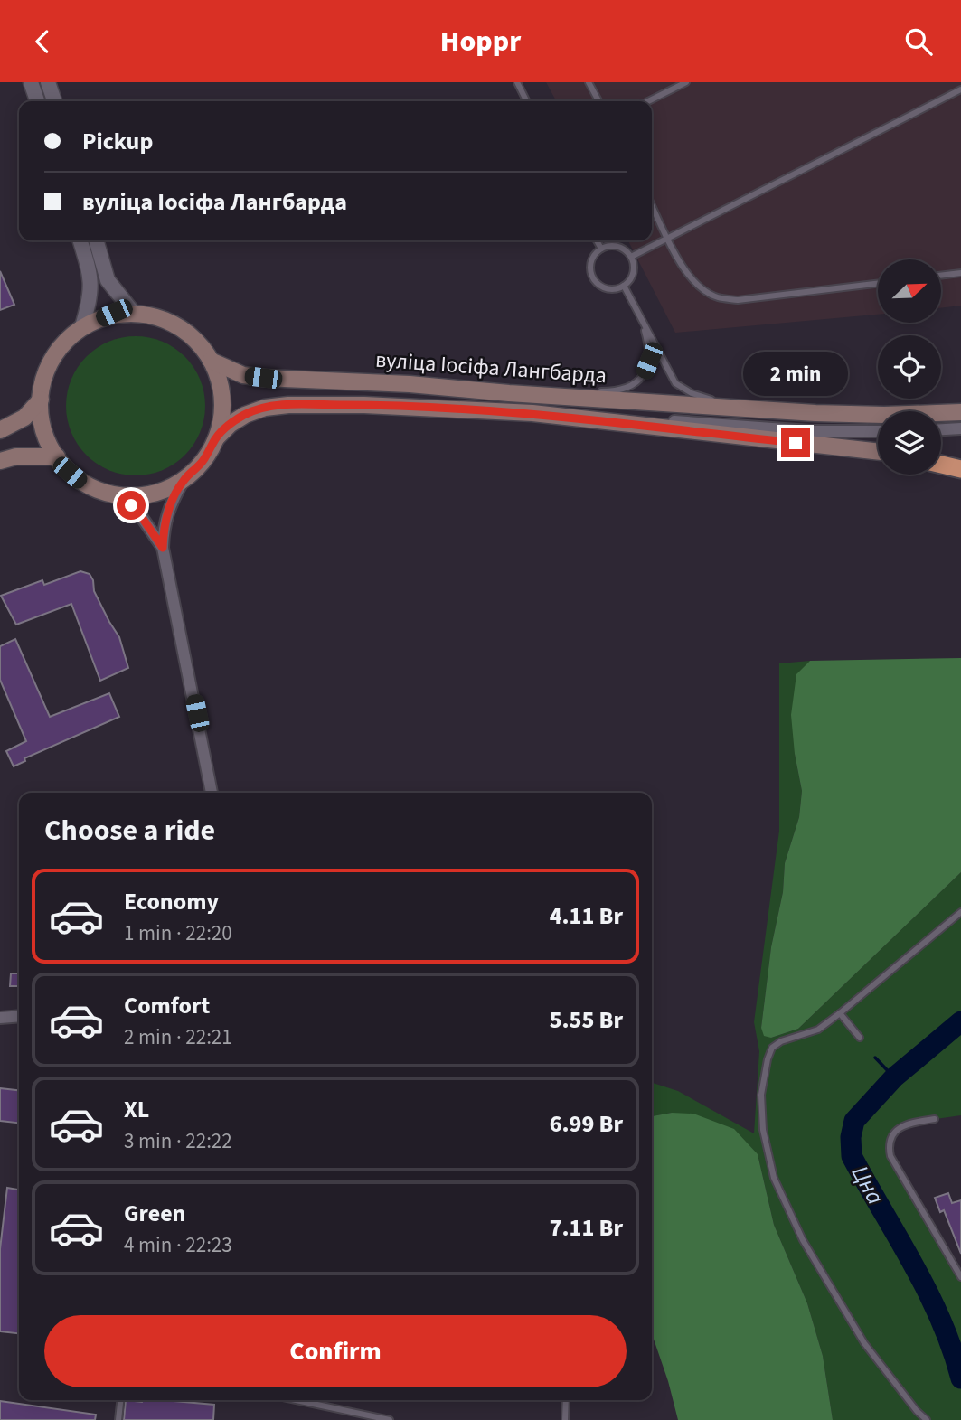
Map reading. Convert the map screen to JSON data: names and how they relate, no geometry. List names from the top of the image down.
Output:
{
  "streets": {
    "main road": ["вуліца Іосіфа Лангбарда"]
  },
  "water": ["Цна"],
  "north": "top right",
  "page": {
    "header": "Hoppr",
    "banner": ["Pickup", "вуліца Іосіфа Лангбарда"],
    "bubble": "2 min",
    "heading": "Choose a ride",
    "list": [
      {
        "name": "Economy",
        "note": "1 min · 22:20",
        "value": "4.11 Br"
      },
      {
        "name": "Comfort",
        "note": "2 min · 22:21",
        "value": "5.55 Br"
      },
      {
        "name": "XL",
        "note": "3 min · 22:22",
        "value": "6.99 Br"
      },
      {
        "name": "Green",
        "note": "4 min · 22:23",
        "value": "7.11 Br"
      }
    ],
    "buttons": "Confirm"
  }
}
